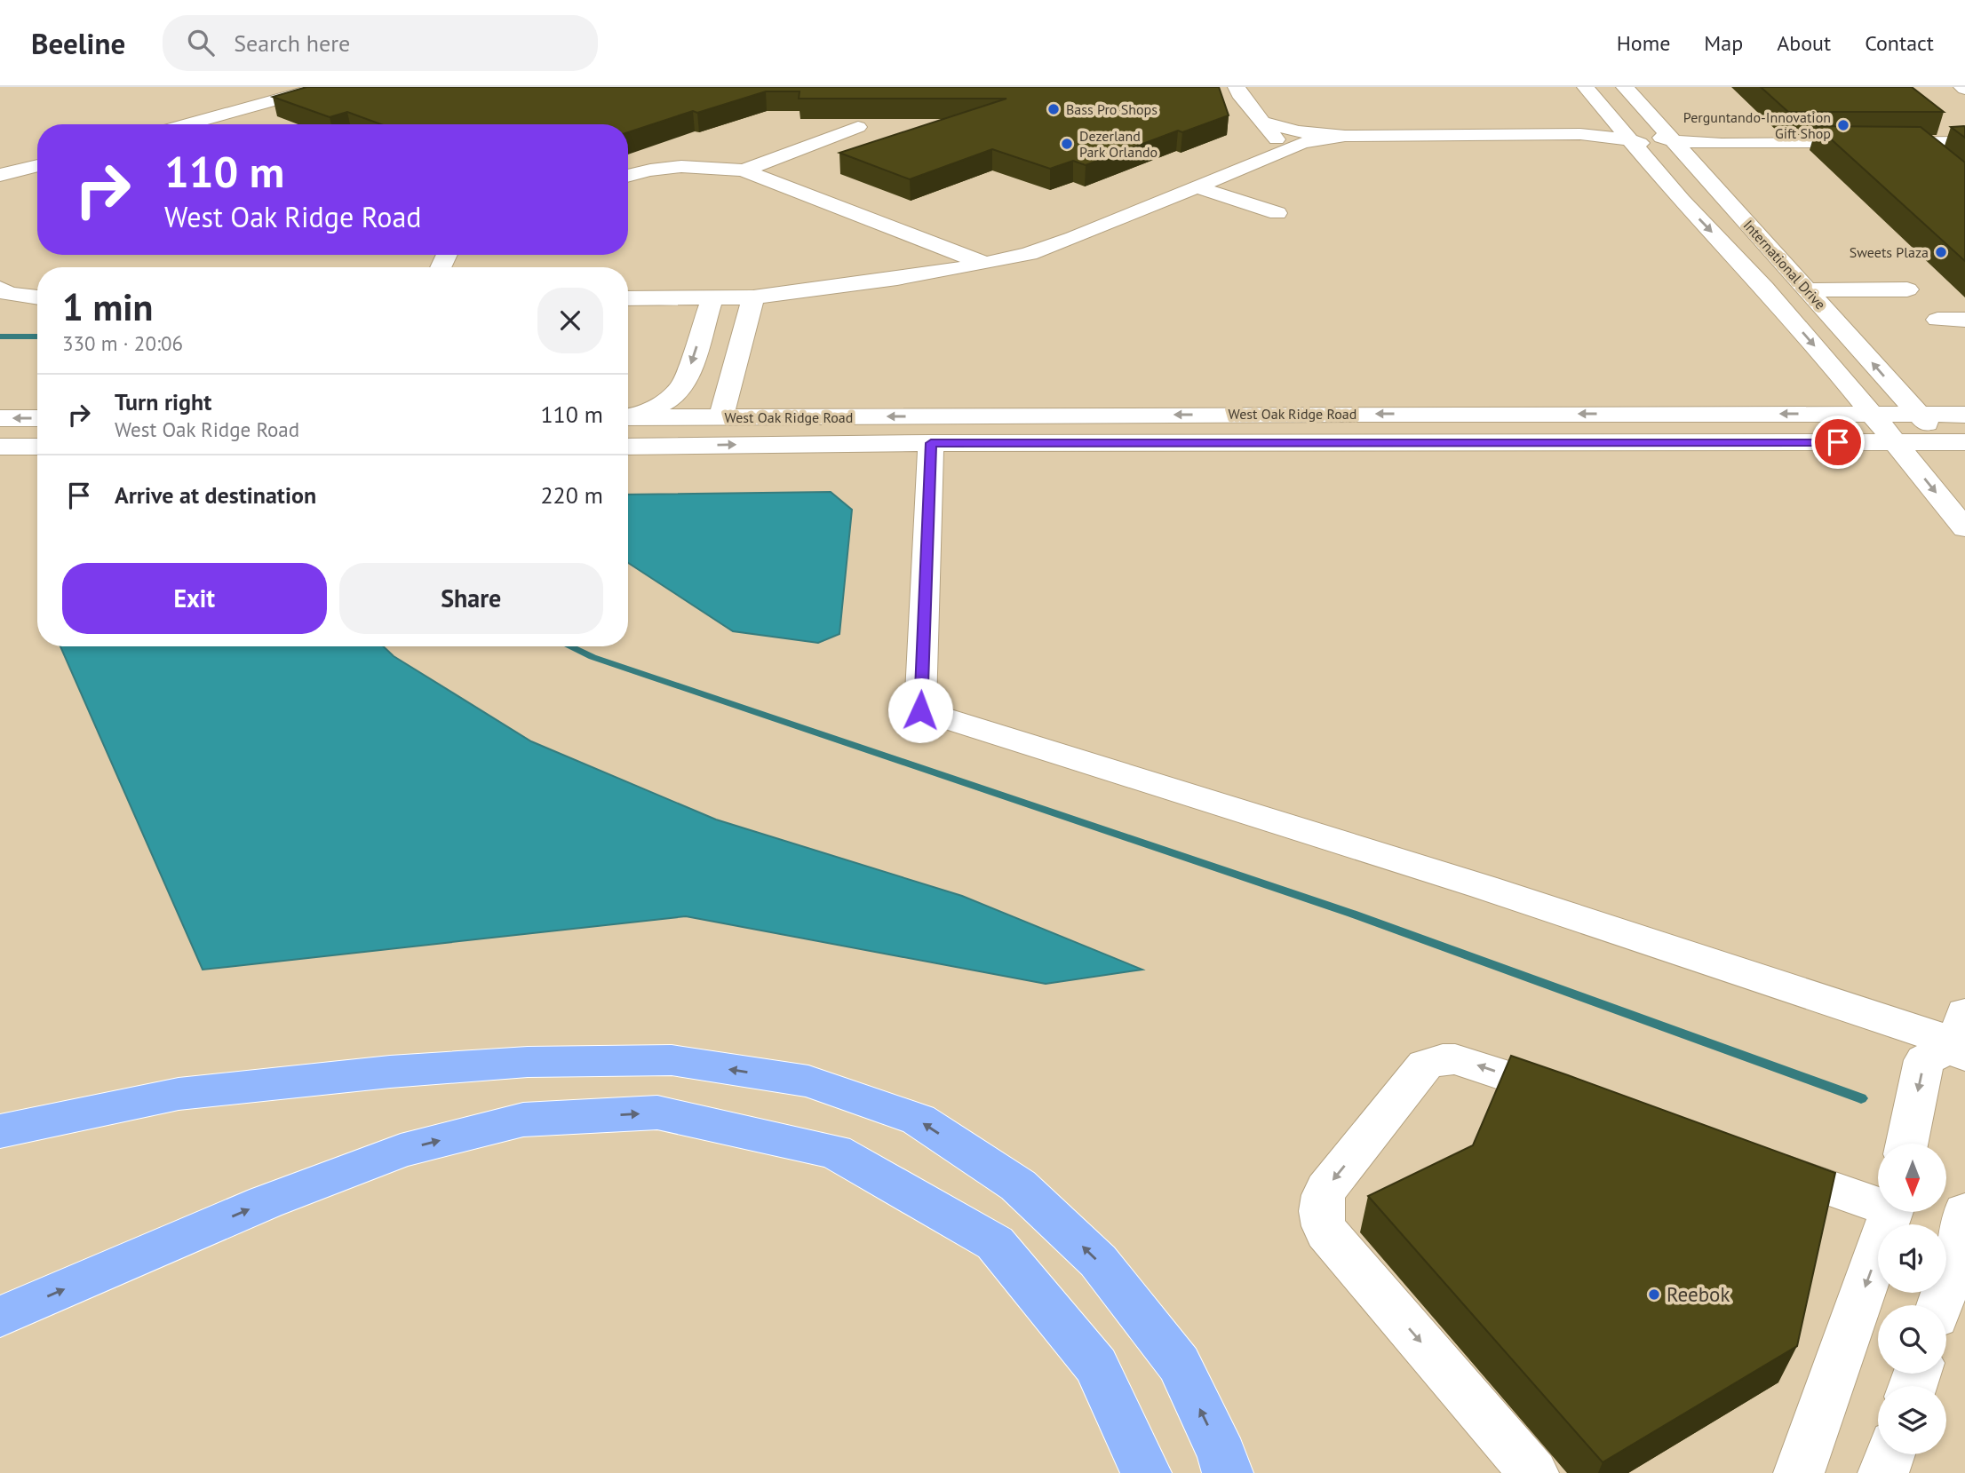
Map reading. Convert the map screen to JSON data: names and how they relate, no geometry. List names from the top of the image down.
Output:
{
  "streets": {
    "street": ["International Drive", "West Oak Ridge Road"]
  },
  "crossings": [
    ["International Drive", "West Oak Ridge Road"]
  ],
  "places": [
    "Bass Pro Shops",
    "Perguntando-Innovation Gift Shop",
    "Dezerland Park Orlando",
    "Sweets Plaza",
    "Reebok"
  ],
  "north": "bottom",
  "page": {
    "header": "Beeline",
    "search": "Search here",
    "nav": [
      "Home",
      "Map",
      "About",
      "Contact"
    ],
    "turn": ["110 m", "West Oak Ridge Road"],
    "heading": ["1 min", "330 m · 20:06"],
    "list": [
      {
        "name": "Turn right",
        "note": "West Oak Ridge Road",
        "value": "110 m"
      },
      {
        "name": "Arrive at destination",
        "value": "220 m"
      }
    ],
    "buttons": ["Exit", "Share"]
  }
}
